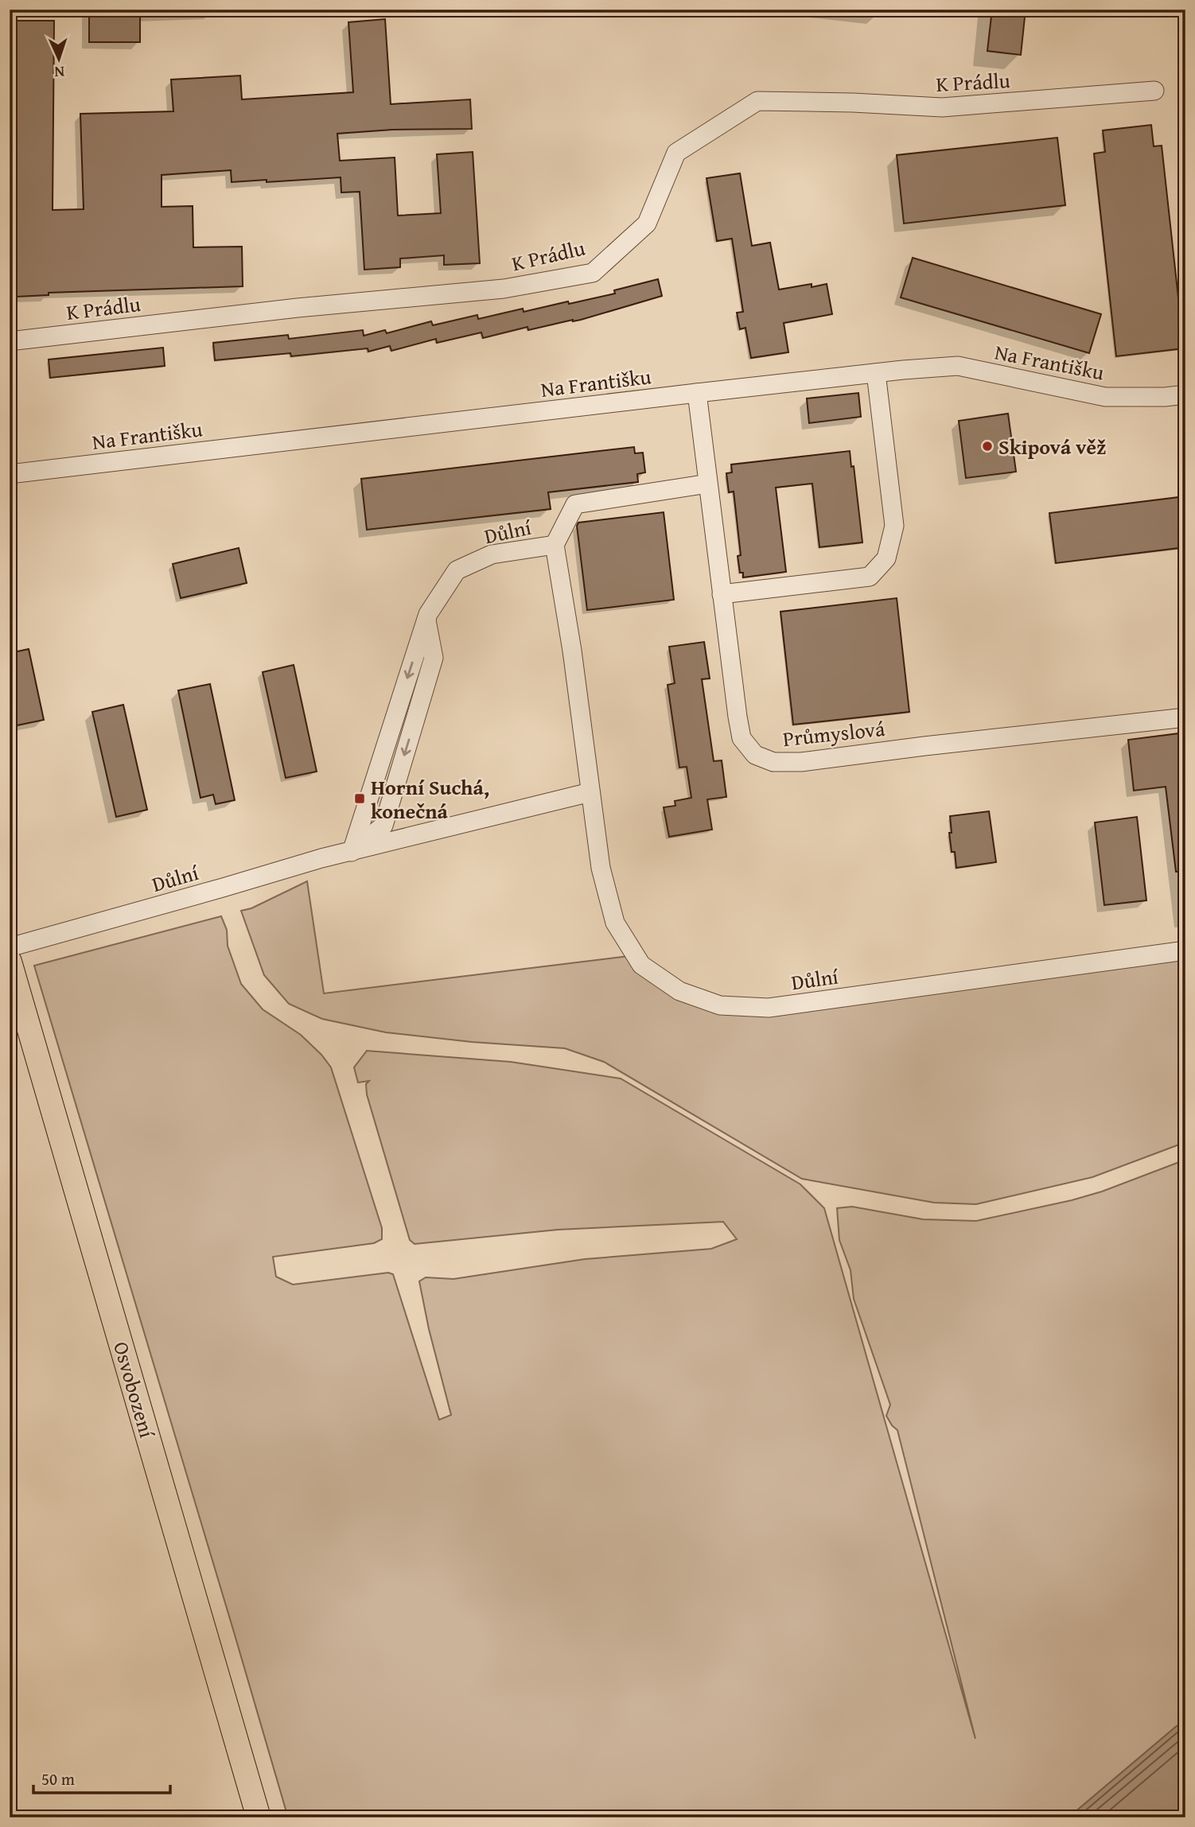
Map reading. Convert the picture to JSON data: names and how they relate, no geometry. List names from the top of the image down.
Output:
{
  "streets": {
    "main road": ["Osvobození"],
    "street": [
      "K Prádlu",
      "Na Františku",
      "Důlní",
      "Průmyslová"
    ]
  },
  "crossings": [
    ["Na Františku", "Průmyslová"]
  ],
  "places": {
    "other": ["Skipová věž"],
    "transit": ["Horní Suchá, konečná"]
  },
  "scale_bar": "50 m",
  "north": "bottom"
}
